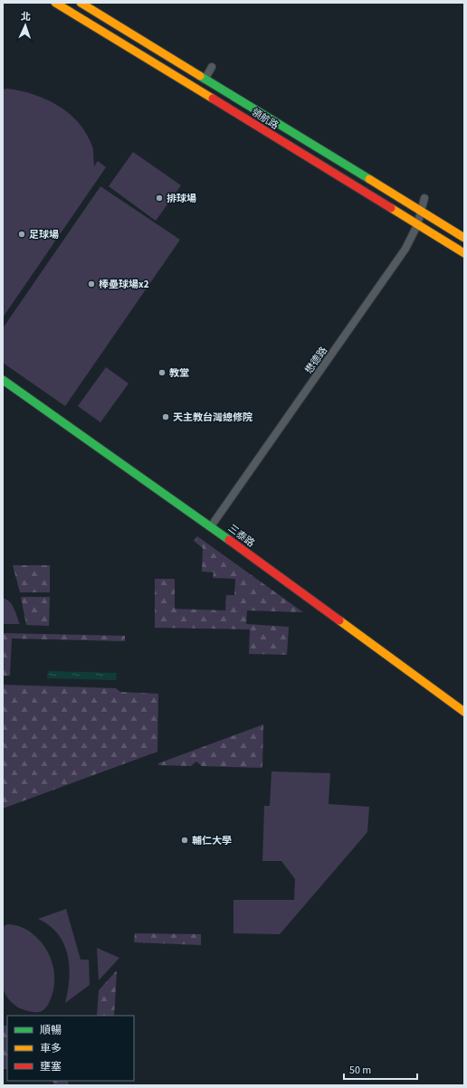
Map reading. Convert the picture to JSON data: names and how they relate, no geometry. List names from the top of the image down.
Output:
{
  "streets": {
    "street": ["領航路", "懋德路", "三泰路"]
  },
  "crossings": [
    ["領航路", "懋德路"],
    ["懋德路", "三泰路"]
  ],
  "places": [
    "排球場",
    "足球場",
    "棒壘球場x2",
    "教堂",
    "天主教台灣總修院",
    "輔仁大學"
  ],
  "legend": ["順暢", "車多", "壅塞"],
  "scale_bar": "50 m",
  "north": "top"
}
